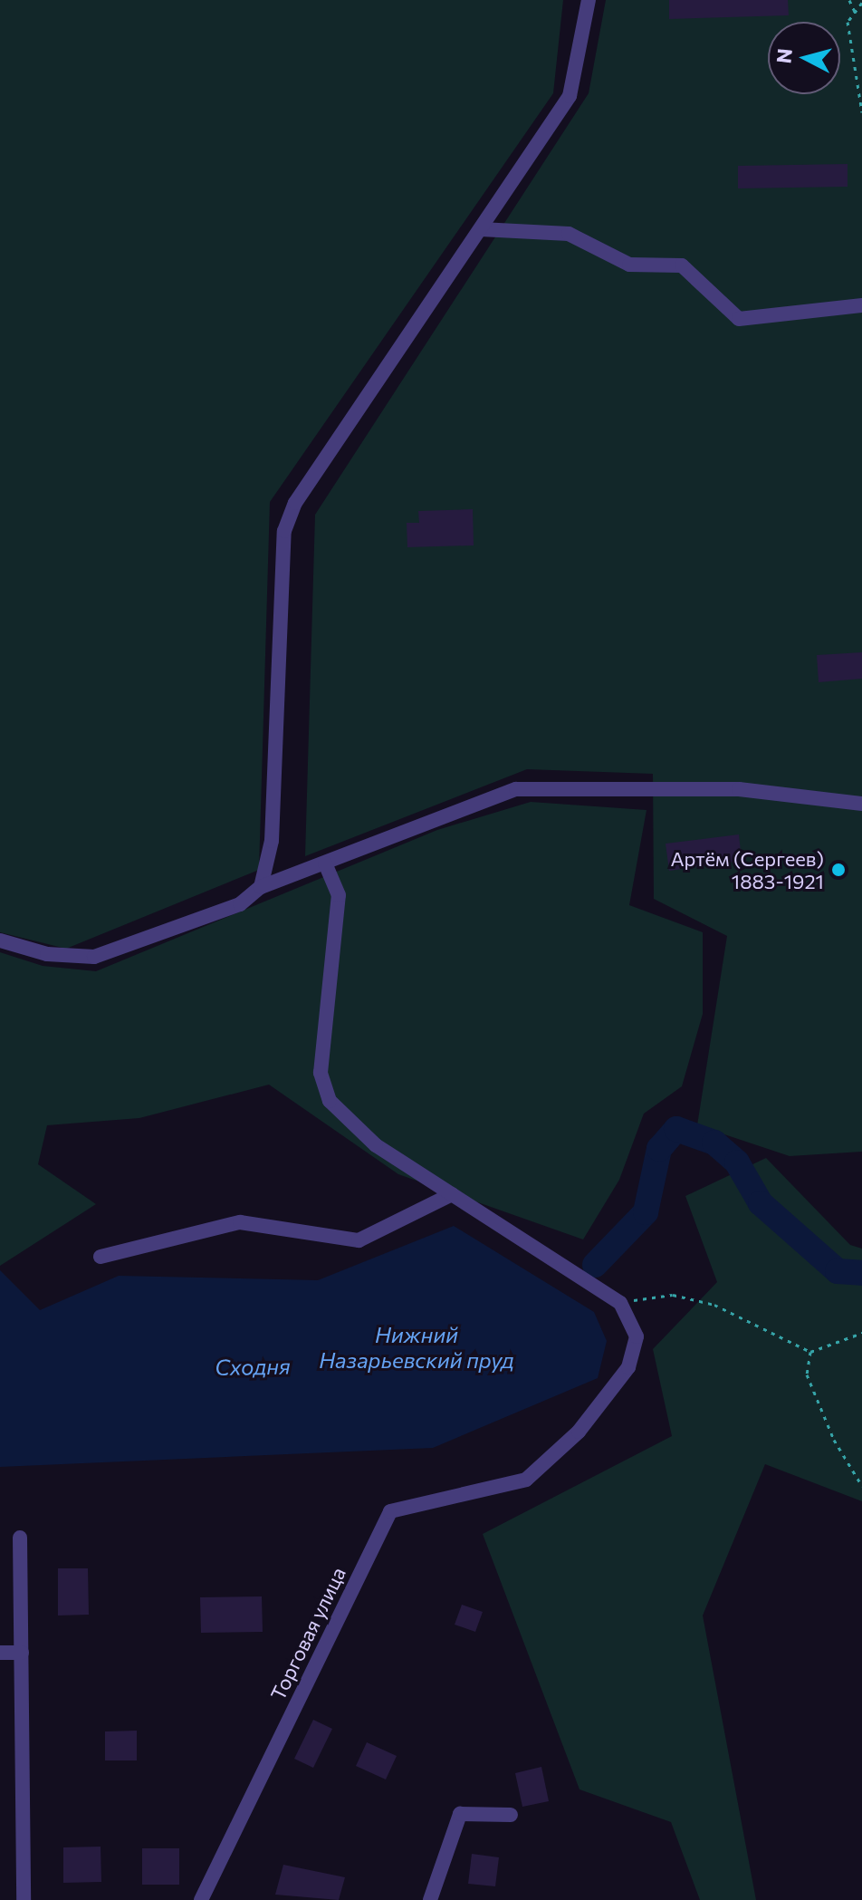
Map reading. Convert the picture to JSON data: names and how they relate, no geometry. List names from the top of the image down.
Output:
{
  "streets": {
    "street": ["Торговая улица"]
  },
  "water": ["Нижний Назарьевский пруд", "Сходня"],
  "places": ["Артём (Сергеев) 1883-1921"],
  "north": "left"
}
